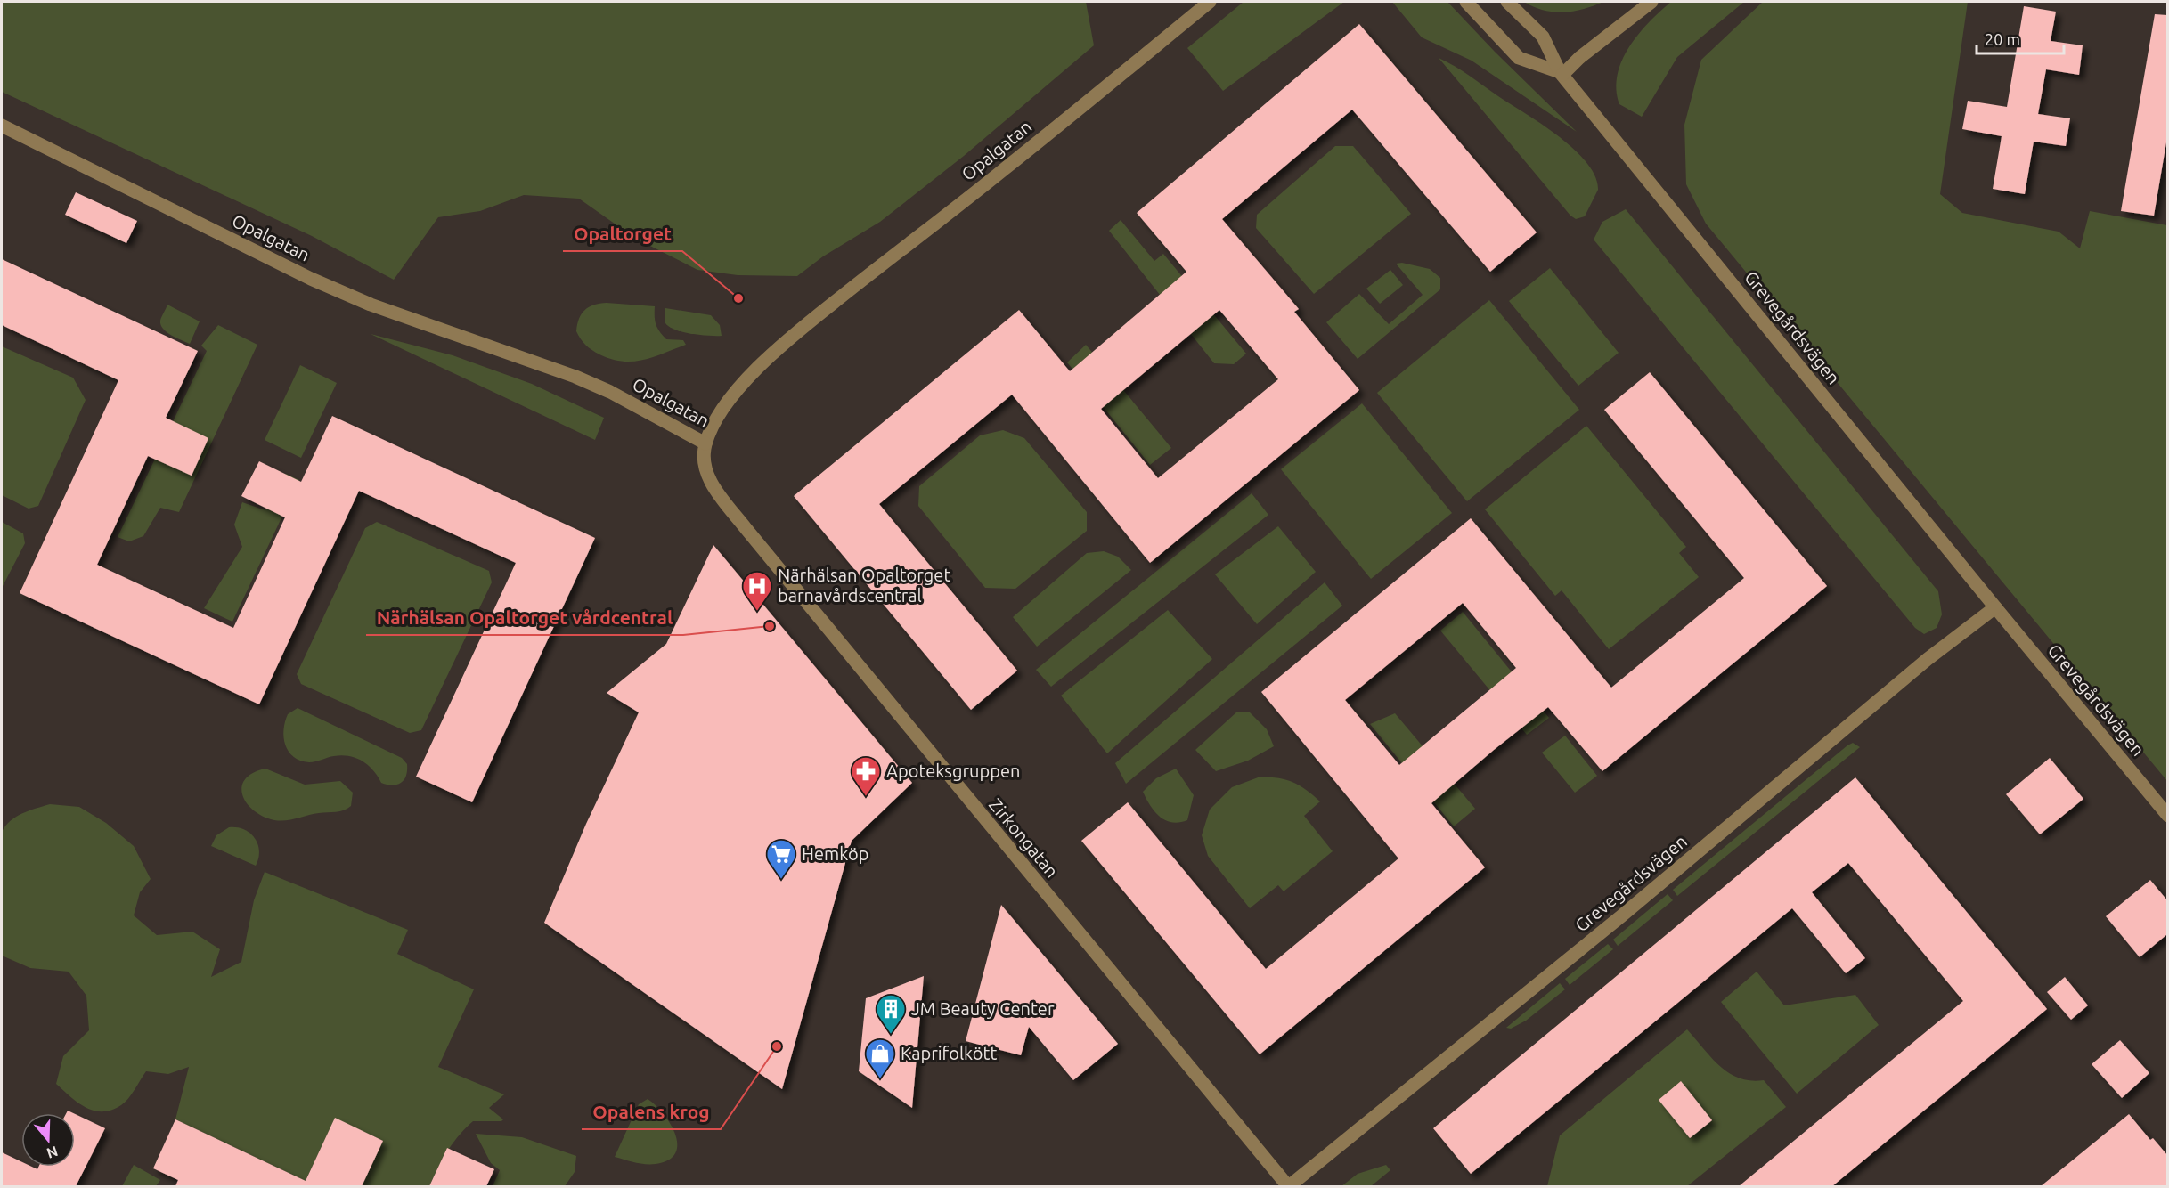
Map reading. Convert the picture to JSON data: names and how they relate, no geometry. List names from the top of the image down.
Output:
{
  "streets": {
    "street": ["Opalgatan", "Grevegårdsvägen", "Zirkongatan"]
  },
  "crossings": [
    ["Opalgatan", "Zirkongatan"],
    ["Grevegårdsvägen", "Zirkongatan"]
  ],
  "places": {
    "other": ["Opaltorget", "Närhälsan Opaltorget vårdcentral", "Opalens krog"],
    "hospital": ["Närhälsan Opaltorget barnavårdscentral"],
    "pharmacy": ["Apoteksgruppen"],
    "supermarket": ["Hemköp"],
    "building": ["JM Beauty Center"],
    "shop": ["Kaprifolkött"]
  },
  "scale_bar": "20 m",
  "north": "bottom"
}
